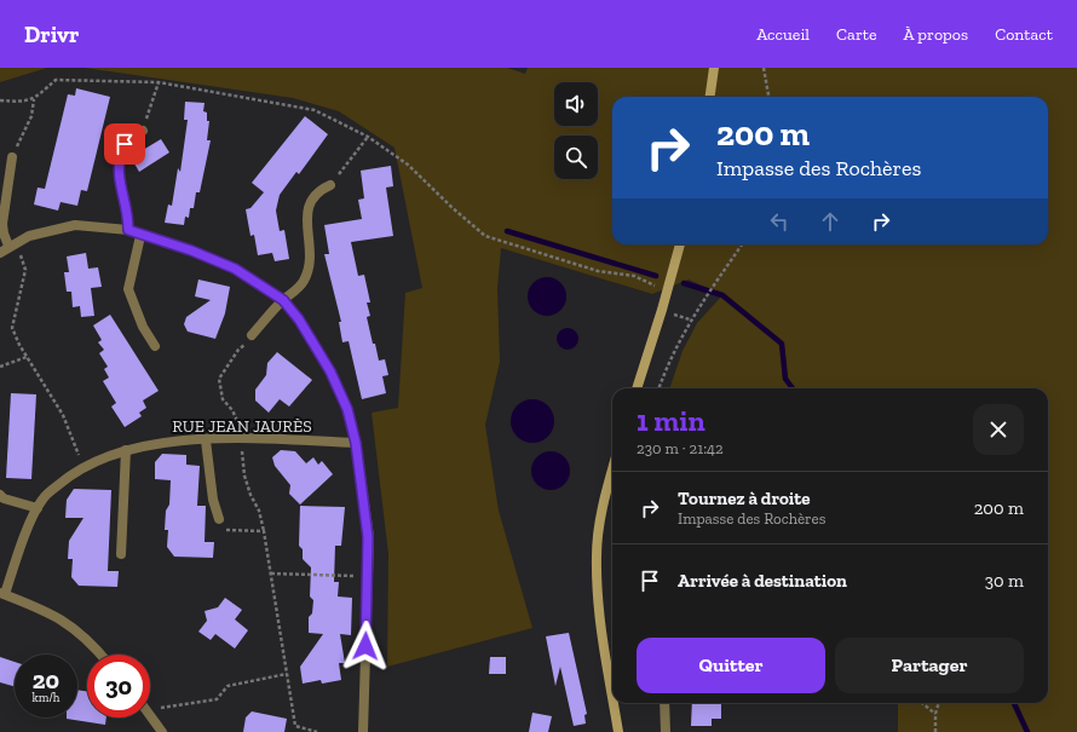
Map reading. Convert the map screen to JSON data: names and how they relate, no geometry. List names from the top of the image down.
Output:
{
  "streets": {
    "street": ["RUE JEAN JAURÈS"]
  },
  "page": {
    "header": "Drivr",
    "nav": [
      "Accueil",
      "Carte",
      "À propos",
      "Contact"
    ],
    "turn": ["200 m", "Impasse des Rochères"],
    "heading": ["1 min", "230 m · 21:42"],
    "list": [
      {
        "name": "Tournez à droite",
        "note": "Impasse des Rochères",
        "value": "200 m"
      },
      {
        "name": "Arrivée à destination",
        "value": "30 m"
      }
    ],
    "buttons": ["Quitter", "Partager"],
    "speed": "20 km/h",
    "limit": "30"
  }
}
